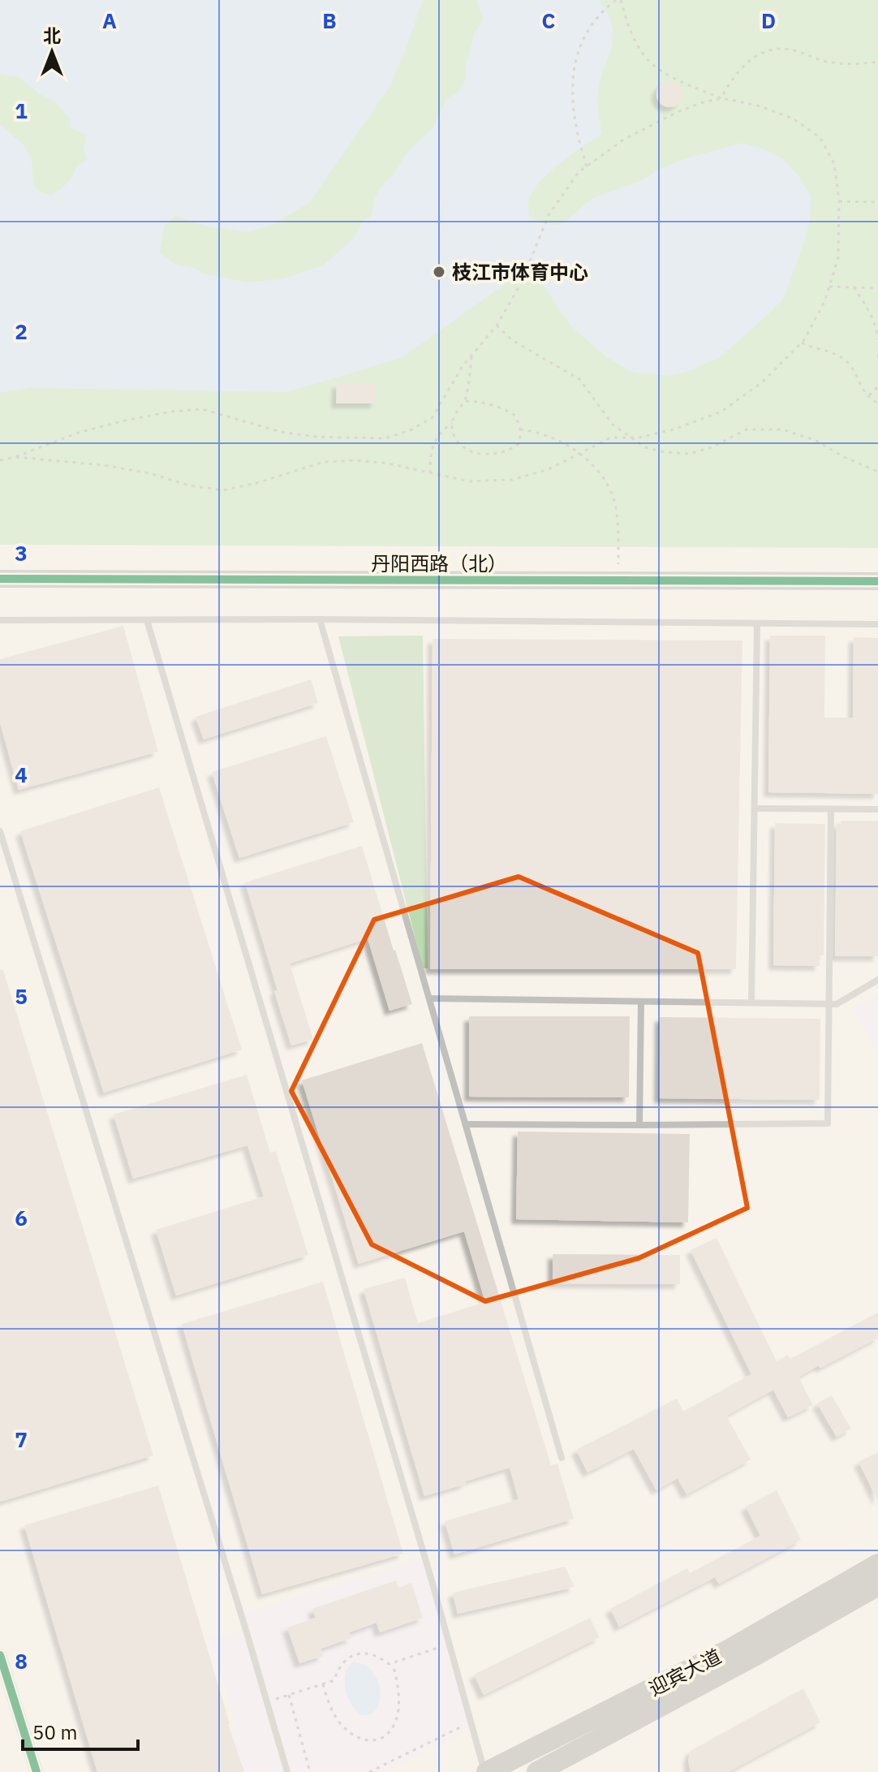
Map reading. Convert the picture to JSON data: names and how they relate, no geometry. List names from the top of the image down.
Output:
{
  "streets": {
    "main road": ["迎宾大道"],
    "street": ["丹阳西路（北）"]
  },
  "places": ["枝江市体育中心"],
  "scale_bar": "50 m",
  "north": "top",
  "grid": {
    "columns": [
      "A",
      "B",
      "C",
      "D"
    ],
    "rows": [
      "1",
      "2",
      "3",
      "4",
      "5",
      "6",
      "7",
      "8"
    ]
  }
}
